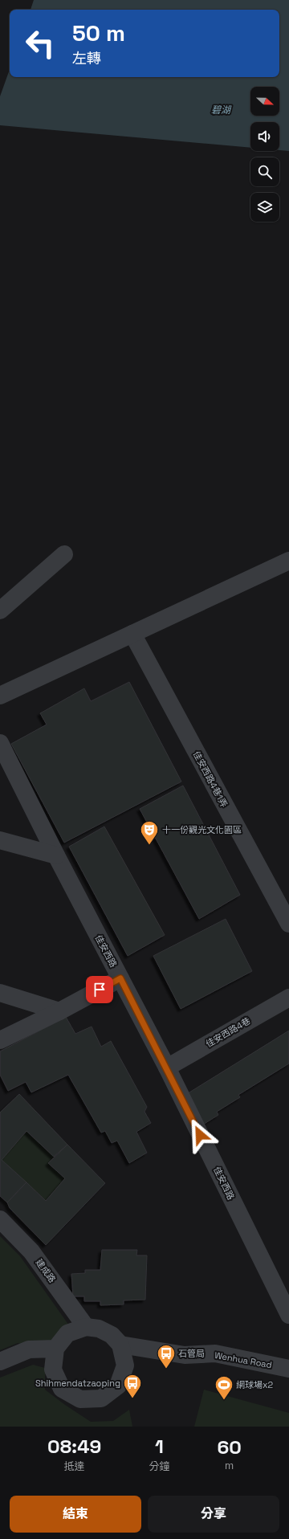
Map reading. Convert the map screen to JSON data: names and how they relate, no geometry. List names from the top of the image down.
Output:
{
  "streets": {
    "street": [
      "佳安西路4巷1弄",
      "佳安西路",
      "佳安西路4巷",
      "建成路",
      "Wenhua Road"
    ]
  },
  "crossings": [
    ["佳安西路", "佳安西路4巷"],
    ["建成路", "Wenhua Road"]
  ],
  "water": ["碧湖"],
  "places": {
    "theatre": ["十一份觀光文化園區"],
    "bus stop": ["石管局", "Shihmendatzaoping"],
    "sports": ["網球場x2"]
  },
  "north": "right",
  "page": {
    "turn": ["50 m", "左轉"],
    "eta": [
      "08:49",
      "抵達",
      "1",
      "分鐘",
      "60",
      "m"
    ],
    "buttons": ["結束", "分享"]
  }
}
